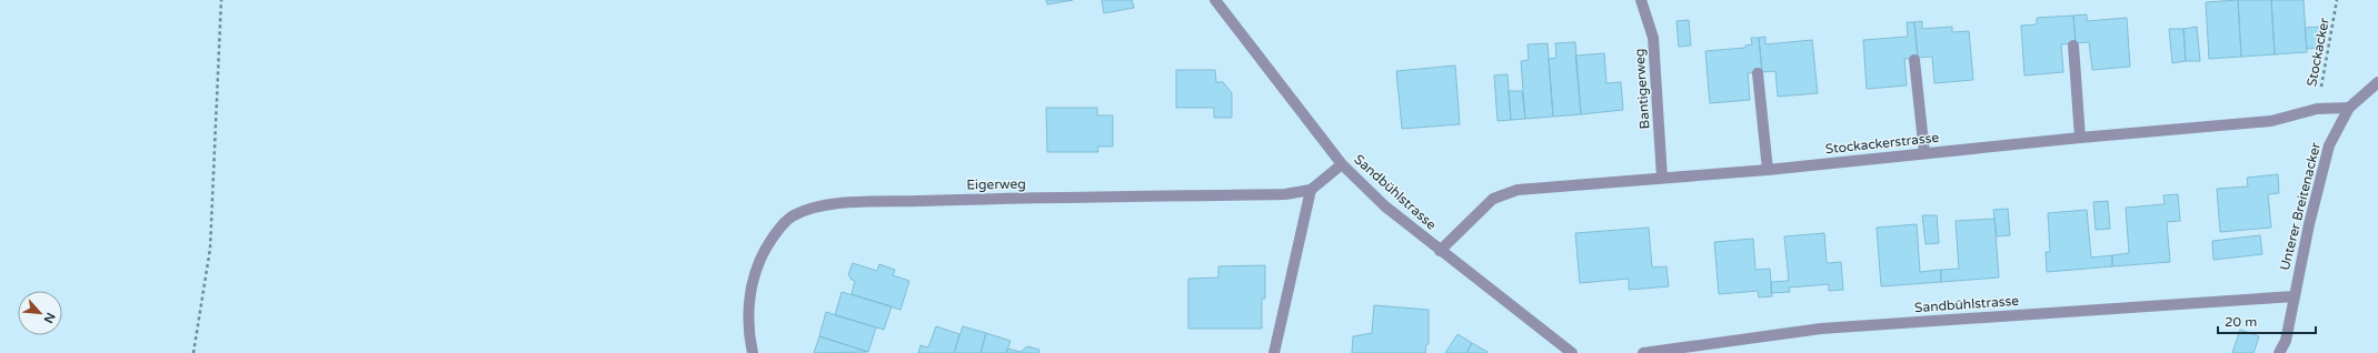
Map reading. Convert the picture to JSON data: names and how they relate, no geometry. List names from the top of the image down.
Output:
{
  "streets": {
    "street": [
      "Bantigerweg",
      "Stockackerstrasse",
      "Eigerweg",
      "Sandbühlstrasse",
      "Unterer Breitenacker"
    ],
    "path": ["Stockacker"]
  },
  "crossings": [
    ["Stockacker", "Stockackerstrasse"],
    ["Bantigerweg", "Stockackerstrasse"],
    ["Stockackerstrasse", "Sandbühlstrasse"],
    ["Stockackerstrasse", "Unterer Breitenacker"],
    ["Eigerweg", "Sandbühlstrasse"],
    ["Sandbühlstrasse", "Unterer Breitenacker"]
  ],
  "scale_bar": "20 m",
  "north": "bottom right"
}
